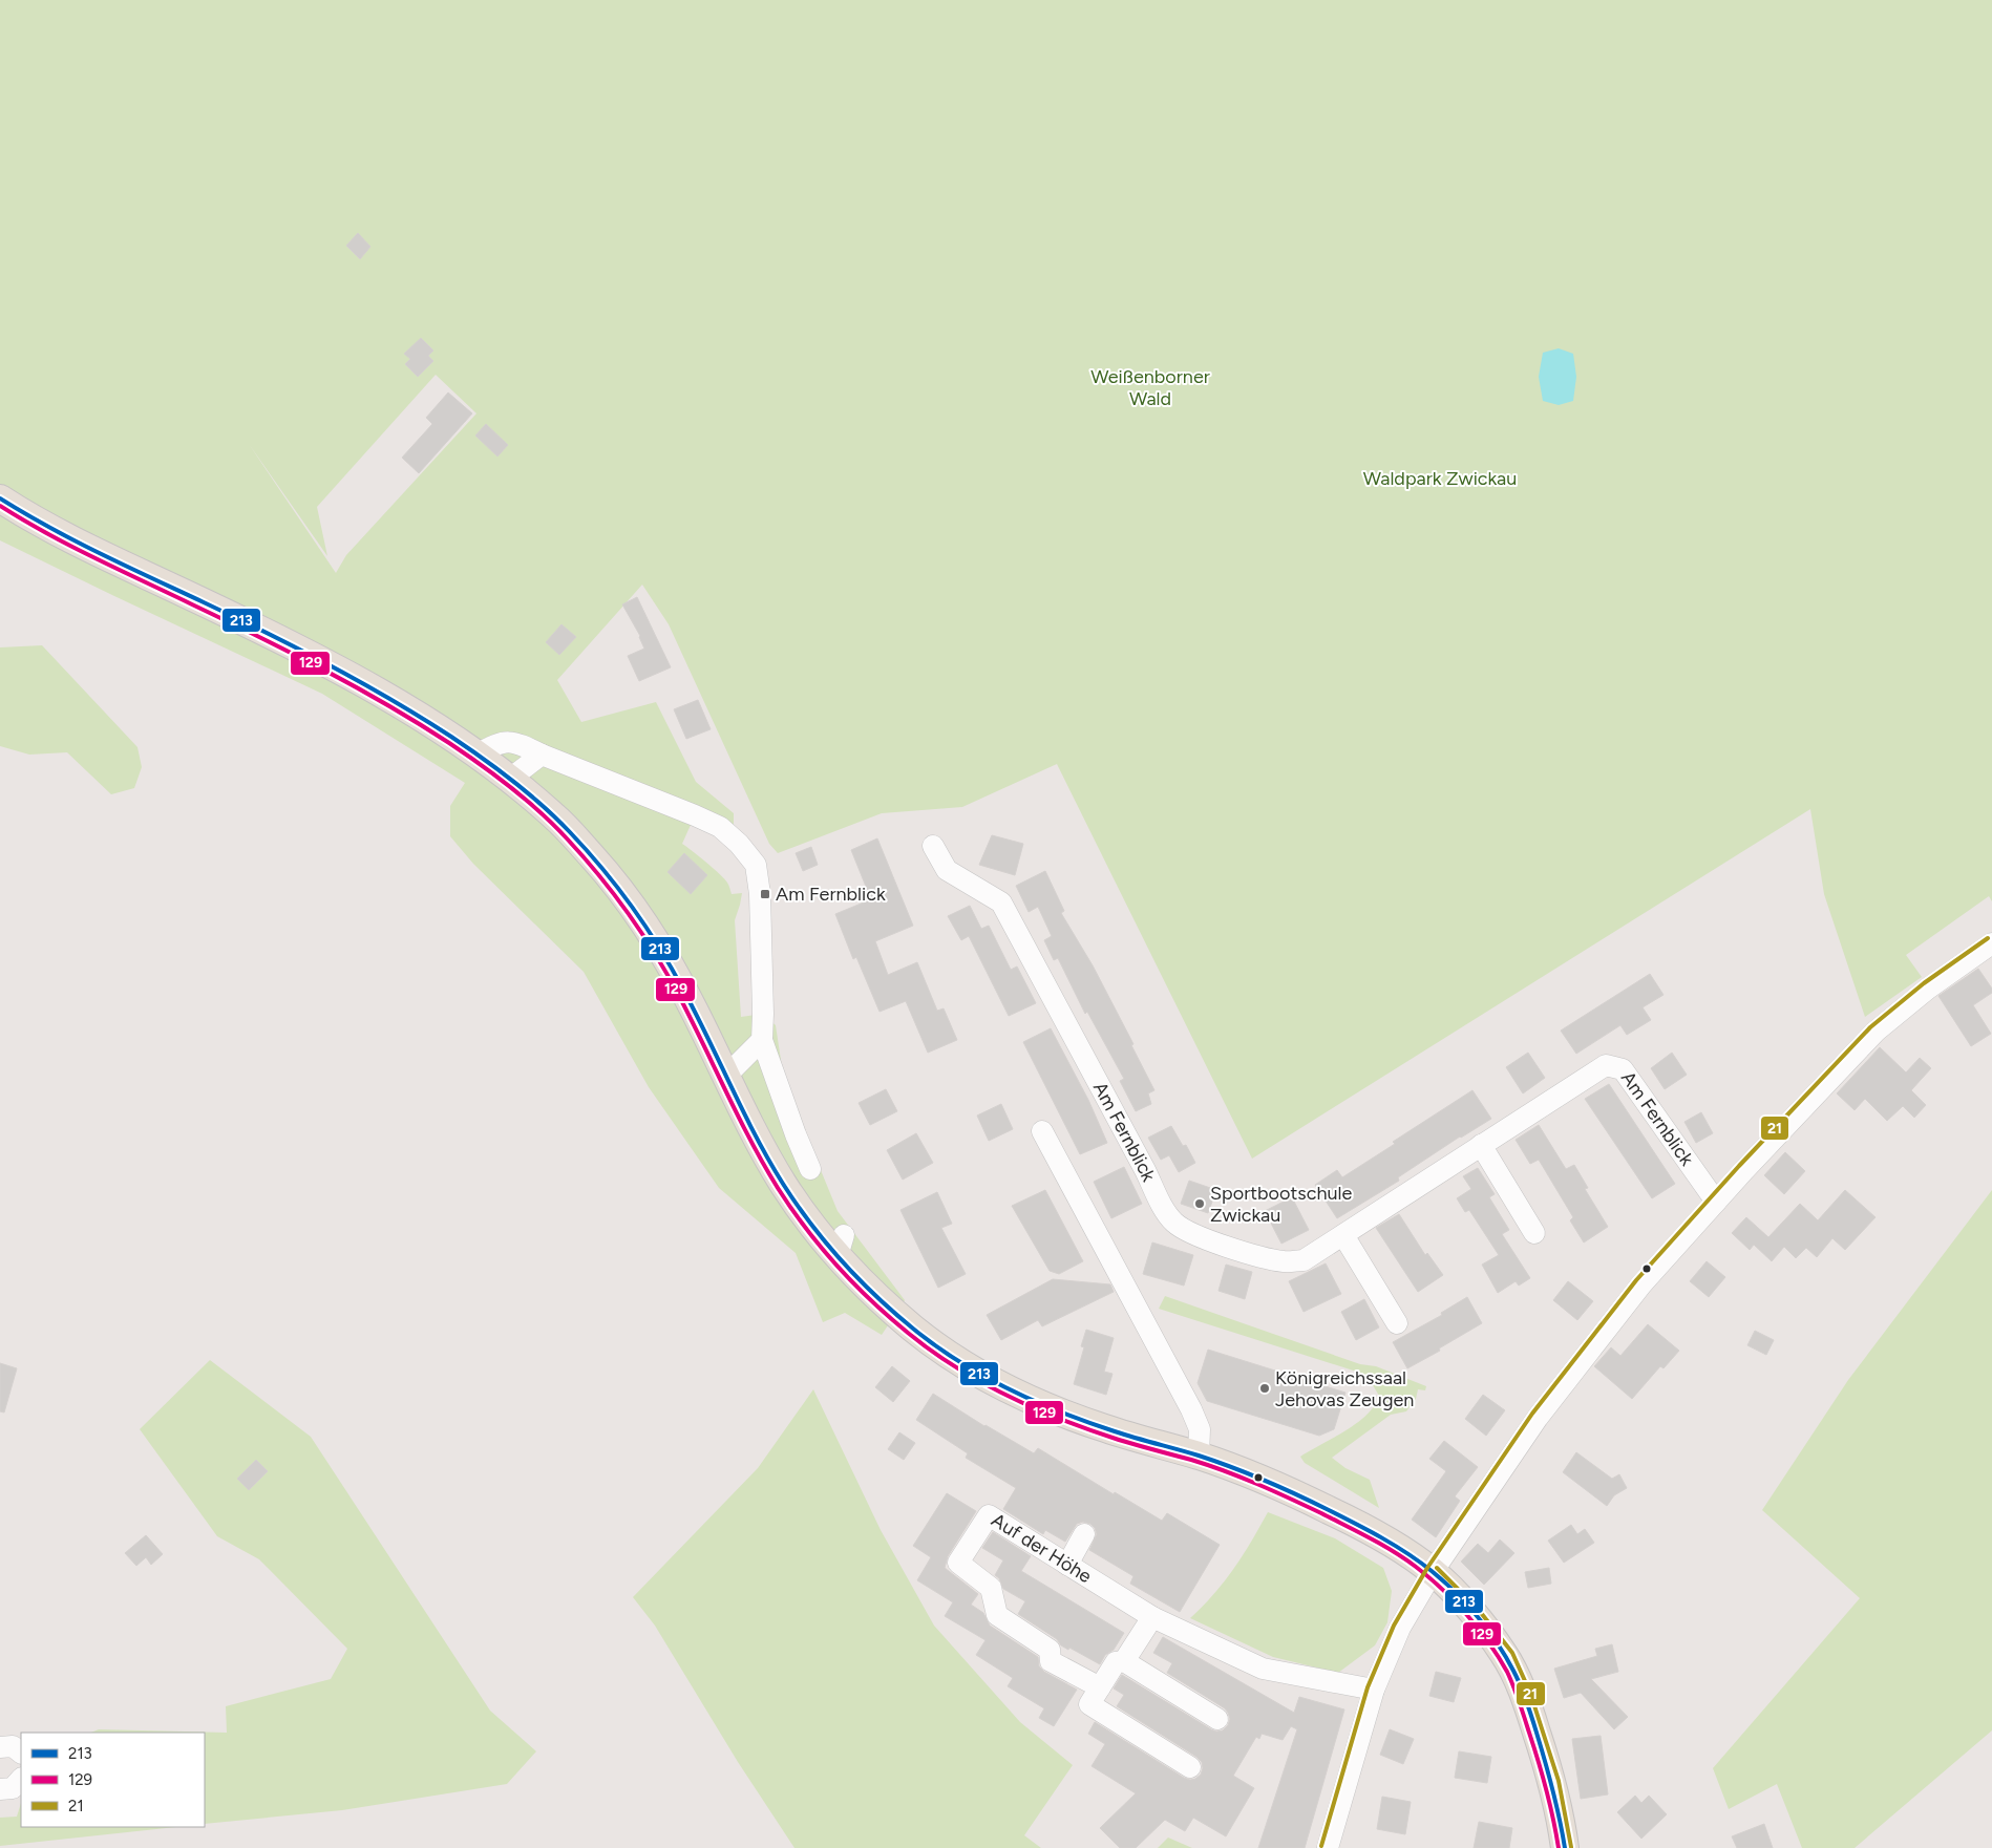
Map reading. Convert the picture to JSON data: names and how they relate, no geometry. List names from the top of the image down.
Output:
{
  "streets": {
    "street": ["Am Fernblick", "Auf der Höhe"]
  },
  "parks": ["Weißenborner Wald", "Waldpark Zwickau"],
  "places": {
    "transit": ["Am Fernblick"],
    "other": ["Sportbootschule Zwickau", "Königreichssaal Jehovas Zeugen"]
  },
  "lines": ["transit line 213", "transit line 129", "transit line 21"],
  "legend": ["213", "129", "21"]
}
